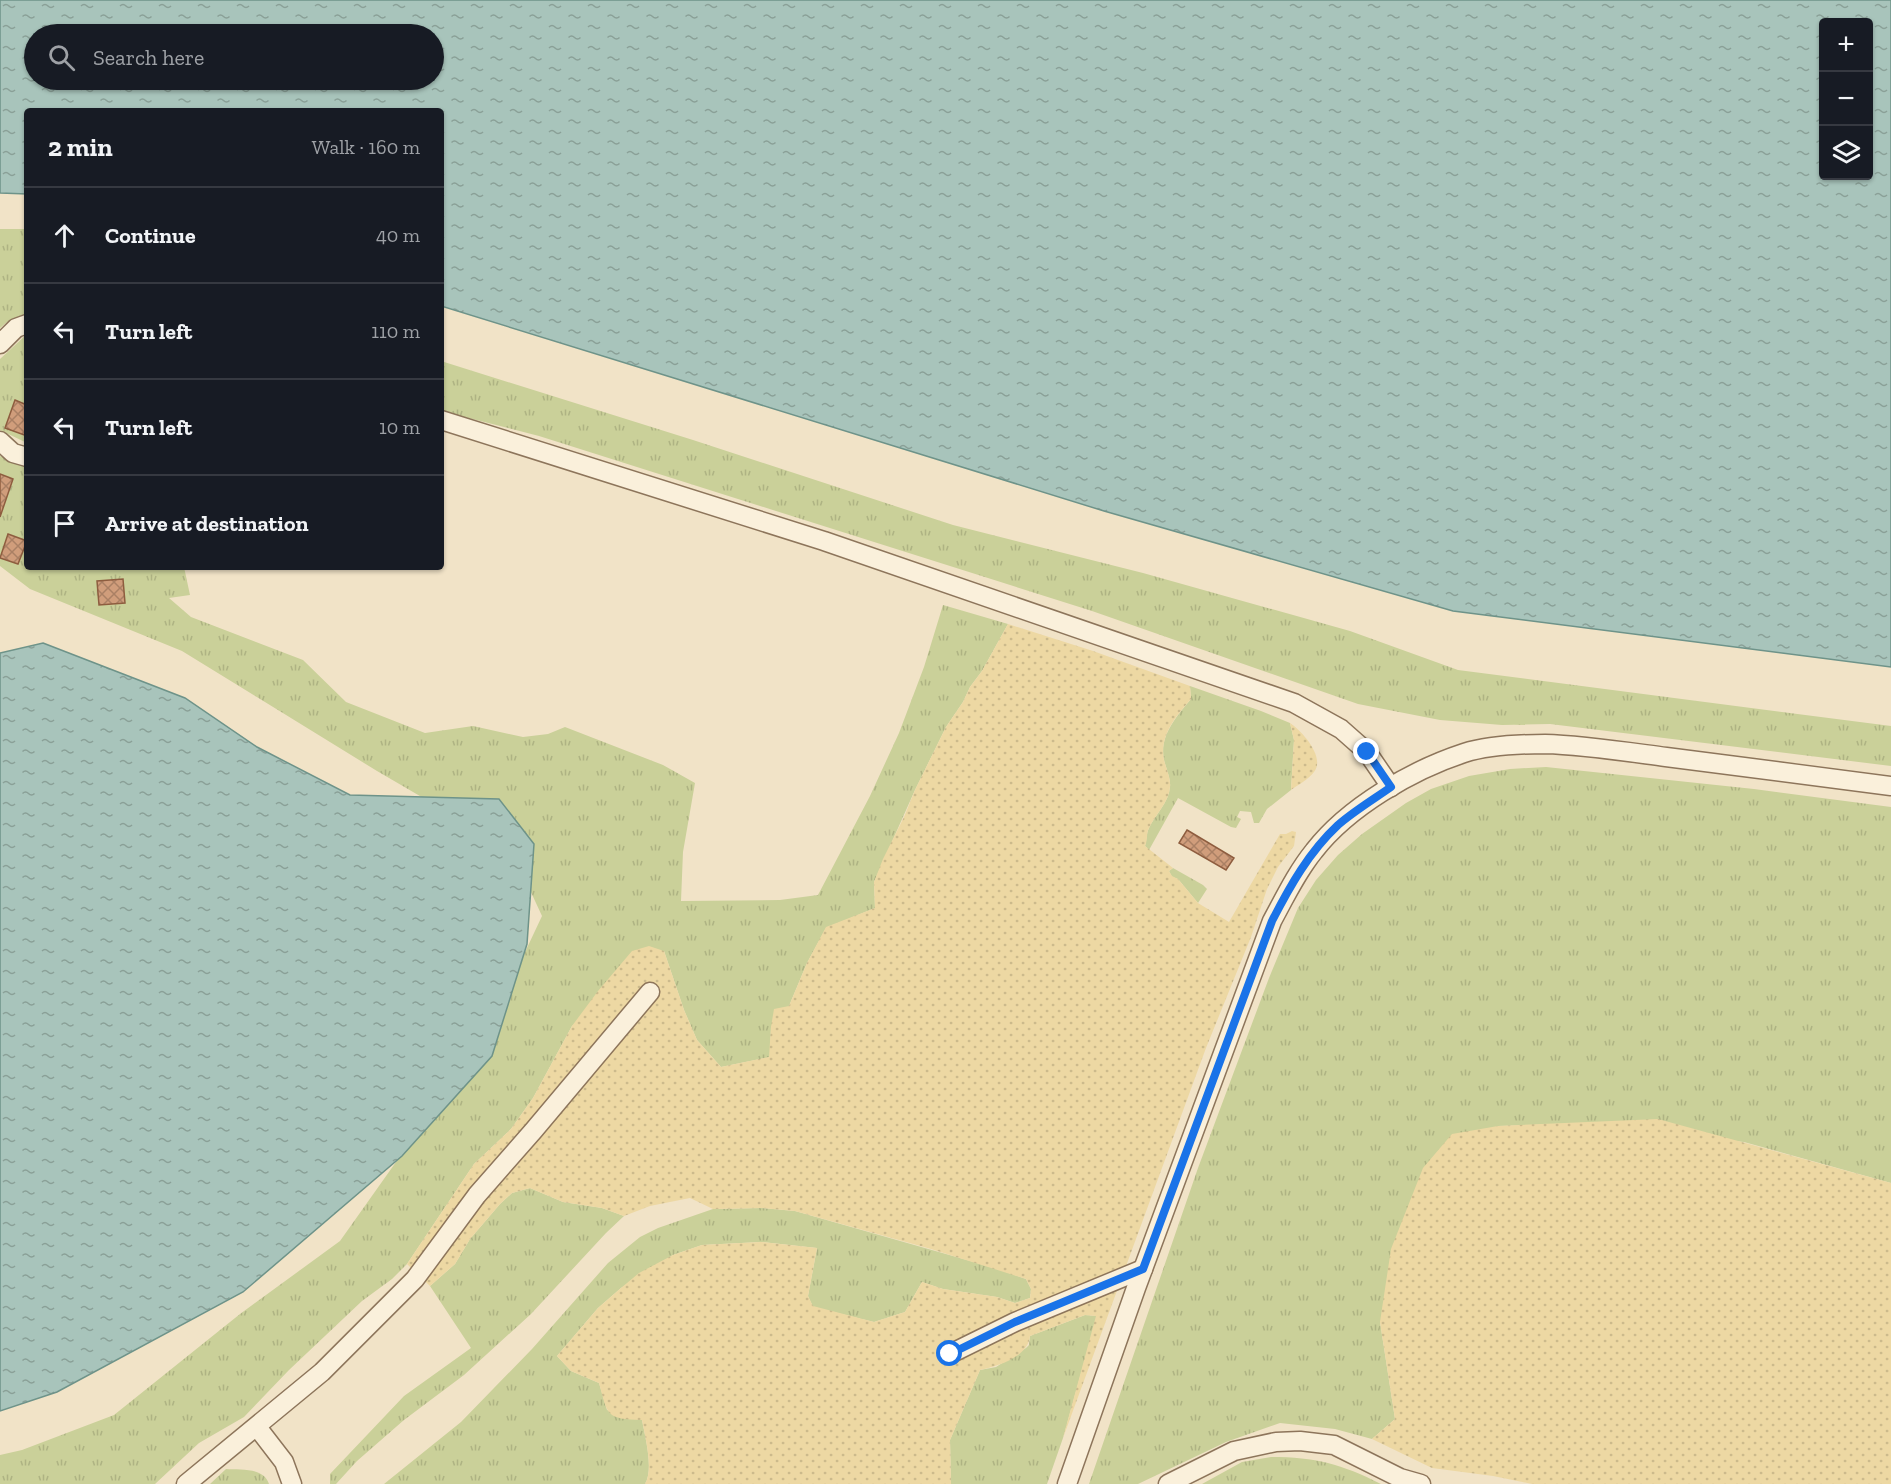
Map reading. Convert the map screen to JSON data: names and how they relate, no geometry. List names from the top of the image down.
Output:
{
  "page": {
    "map_buttons": ["+", "−"],
    "search": "Search here",
    "heading": ["2 min", "Walk · 160 m"],
    "list": [
      ["Continue", "40 m"],
      ["Turn left", "110 m"],
      ["Turn left", "10 m"],
      "Arrive at destination"
    ]
  }
}
